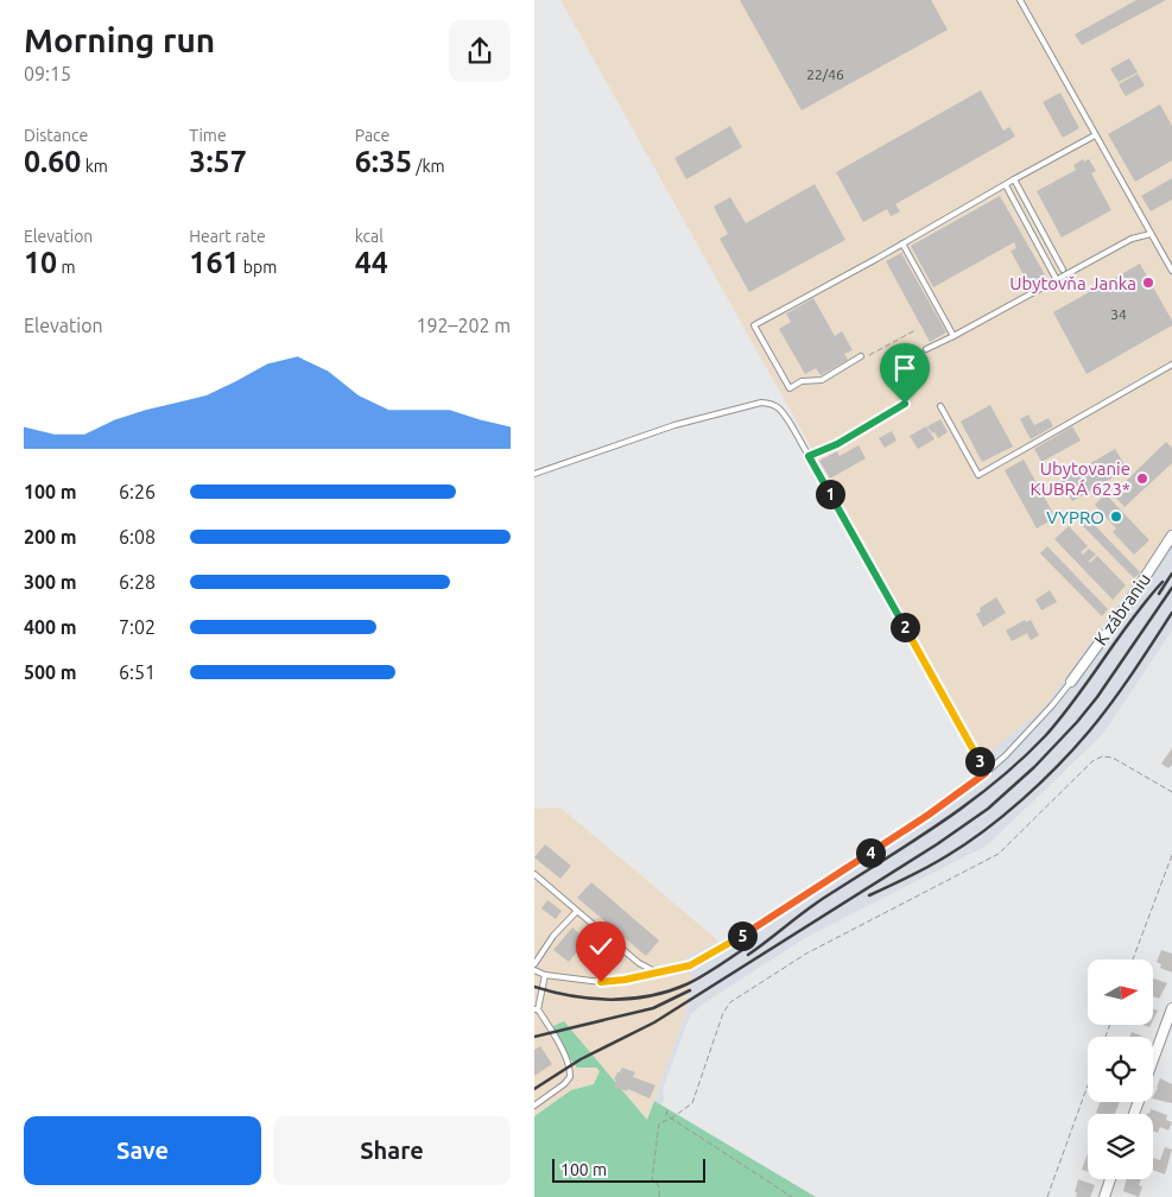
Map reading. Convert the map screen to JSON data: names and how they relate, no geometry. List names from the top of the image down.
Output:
{
  "streets": {
    "street": ["K zábraniu"]
  },
  "places": ["Ubytovňa Janka", "Ubytovanie KUBRÁ 623*", "VYPRO"],
  "house_numbers": ["22/46", "34"],
  "scale_bar": "100 m",
  "north": "right",
  "page": {
    "heading": ["Morning run", "09:15"],
    "stats": [
      ["Distance", "0.60 km"],
      ["Time", "3:57"],
      ["Pace", "6:35 /km"],
      ["Elevation", "10 m"],
      ["Heart rate", "161 bpm"],
      ["kcal", "44"]
    ],
    "chart": ["Elevation", "192–202 m"],
    "list": [
      {
        "name": "100 m",
        "note": "6:26"
      },
      {
        "name": "200 m",
        "note": "6:08"
      },
      {
        "name": "300 m",
        "note": "6:28"
      },
      {
        "name": "400 m",
        "note": "7:02"
      },
      {
        "name": "500 m",
        "note": "6:51"
      }
    ],
    "pins": [
      "1",
      "2",
      "3",
      "4",
      "5"
    ],
    "buttons": ["Save", "Share"],
    "scale": "100 m"
  }
}
